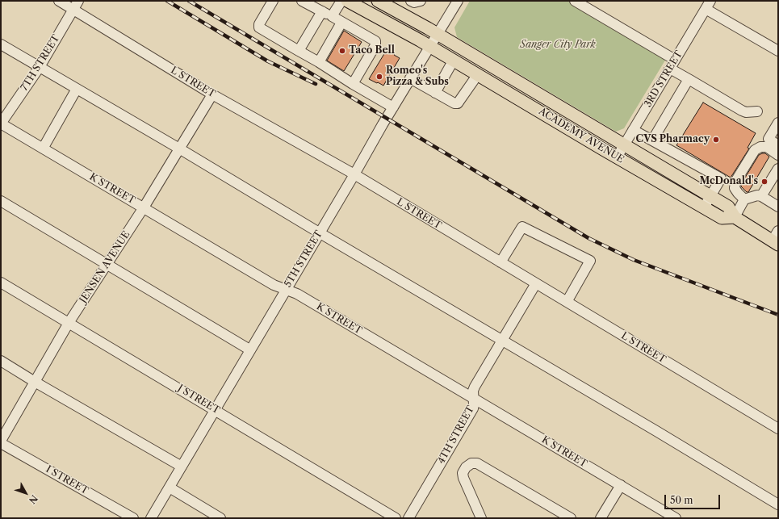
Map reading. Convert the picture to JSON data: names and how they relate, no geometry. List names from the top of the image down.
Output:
{
  "streets": {
    "main road": ["ACADEMY AVENUE"],
    "street": [
      "7TH STREET",
      "3RD STREET",
      "L STREET",
      "K STREET",
      "5TH STREET",
      "JENSEN AVENUE",
      "J STREET",
      "4TH STREET",
      "I STREET"
    ]
  },
  "crossings": [
    ["7TH STREET", "L STREET"],
    ["7TH STREET", "K STREET"],
    ["3RD STREET", "ACADEMY AVENUE"],
    ["L STREET", "5TH STREET"],
    ["L STREET", "JENSEN AVENUE"],
    ["L STREET", "4TH STREET"],
    ["ACADEMY AVENUE", "5TH STREET"],
    ["K STREET", "5TH STREET"],
    ["K STREET", "JENSEN AVENUE"],
    ["K STREET", "4TH STREET"],
    ["5TH STREET", "J STREET"],
    ["JENSEN AVENUE", "J STREET"],
    ["JENSEN AVENUE", "I STREET"]
  ],
  "parks": ["Sanger City Park"],
  "places": [
    "Taco Bell",
    "Romeo's Pizza & Subs",
    "CVS Pharmacy",
    "McDonald's"
  ],
  "scale_bar": "50 m",
  "north": "bottom right"
}
